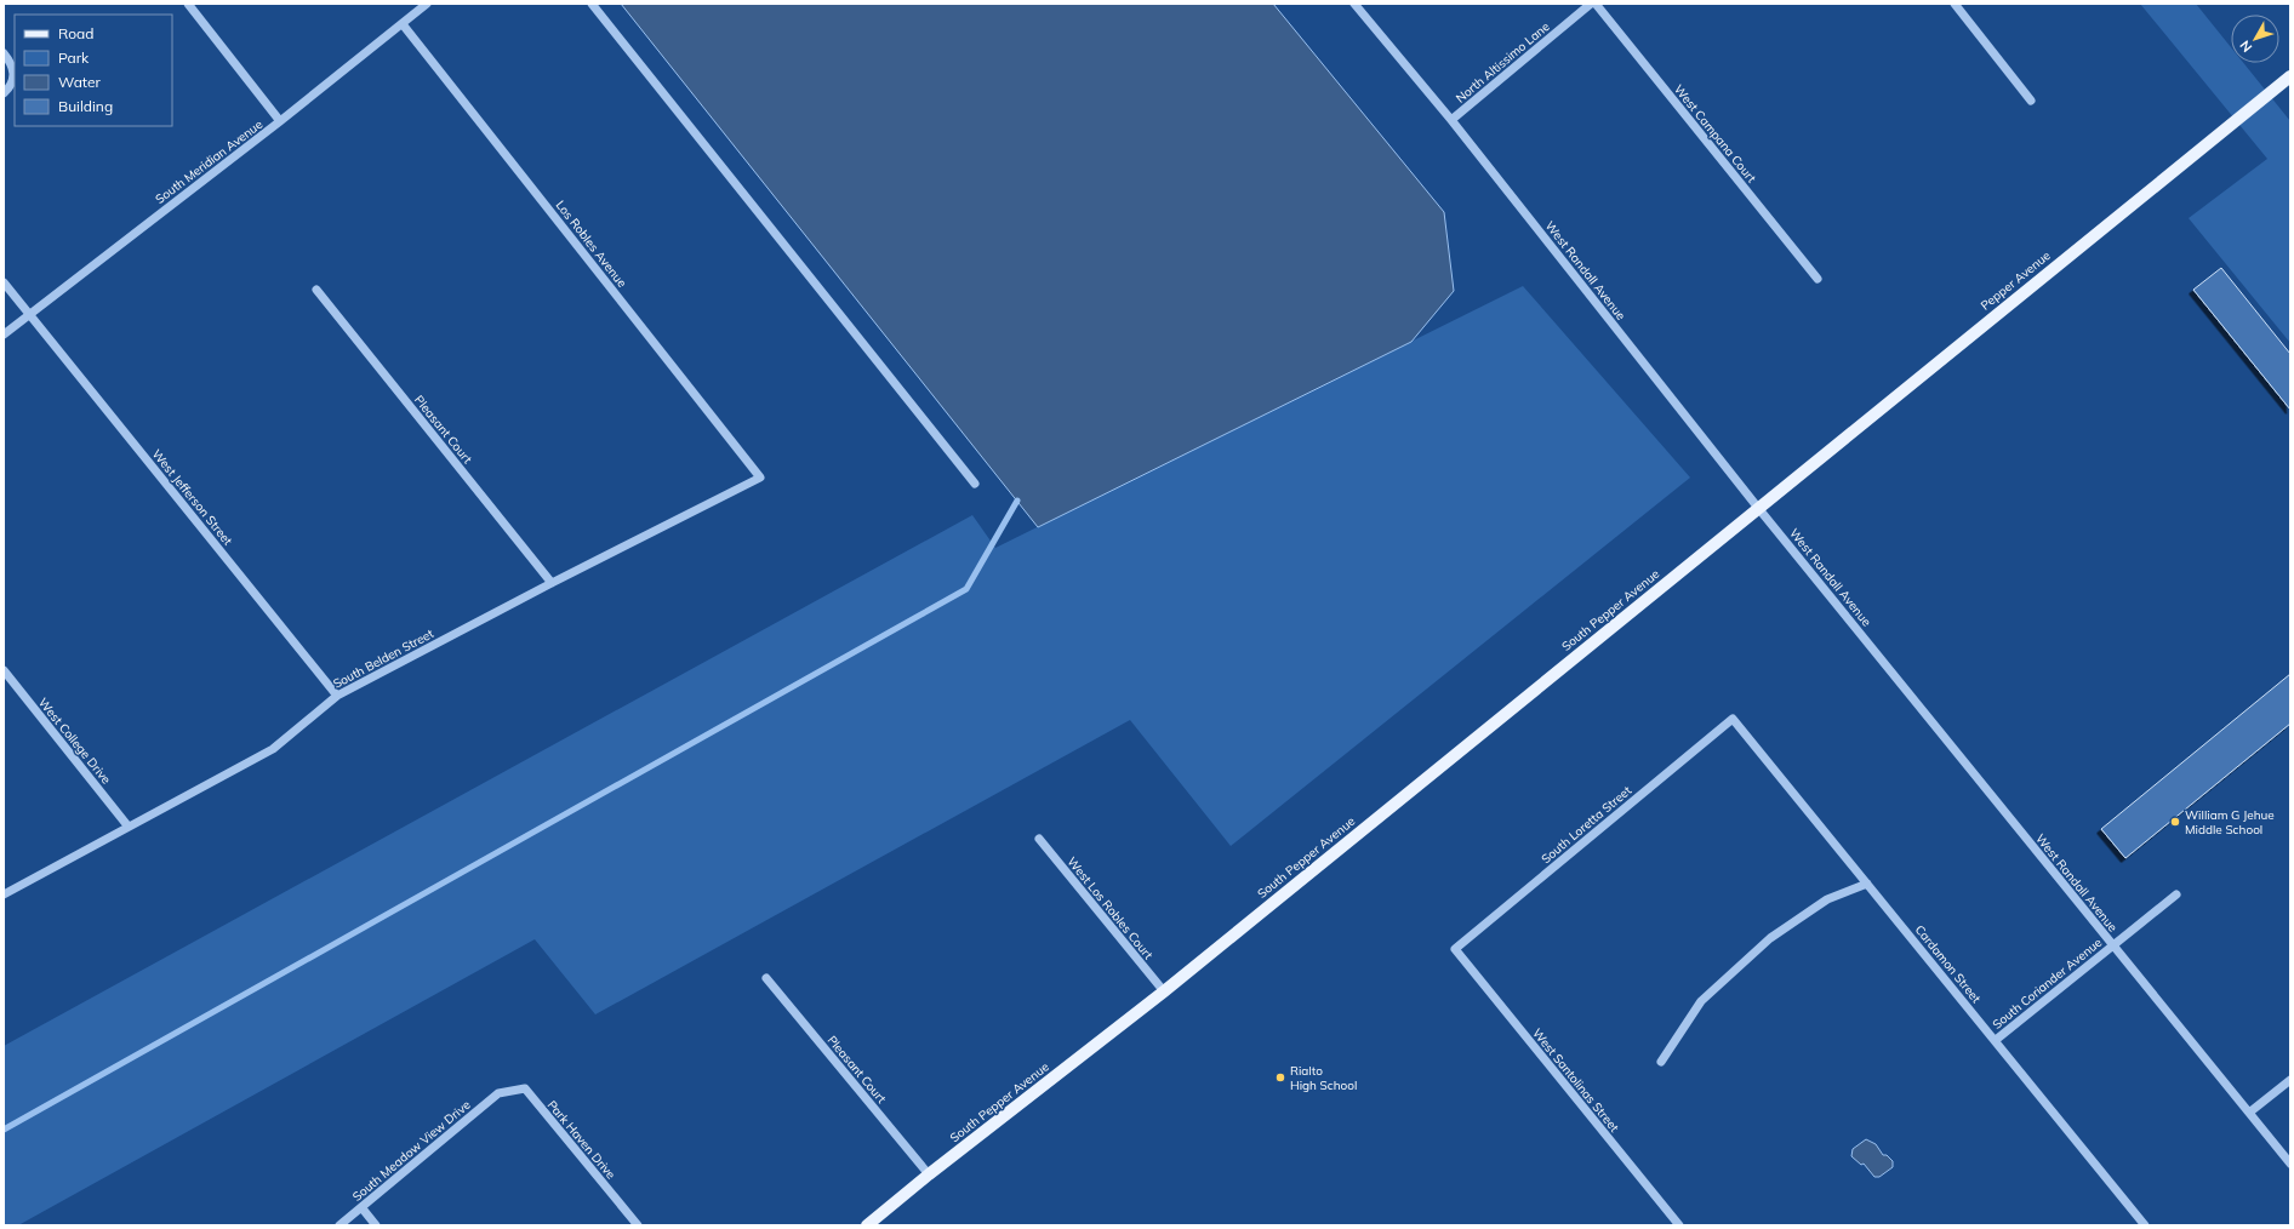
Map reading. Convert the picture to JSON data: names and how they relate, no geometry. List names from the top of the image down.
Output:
{
  "streets": {
    "main road": ["Pepper Avenue", "South Pepper Avenue"],
    "street": [
      "North Altissimo Lane",
      "West Campana Court",
      "South Meridian Avenue",
      "Los Robles Avenue",
      "West Randall Avenue",
      "Pleasant Court",
      "West Jefferson Street",
      "South Belden Street",
      "West College Drive",
      "South Loretta Street",
      "West Los Robles Court",
      "Cardamon Street",
      "South Coriander Avenue",
      "West Santolinas Street",
      "Park Haven Drive",
      "South Meadow View Drive"
    ]
  },
  "crossings": [
    ["North Altissimo Lane", "West Randall Avenue"],
    ["South Meridian Avenue", "Los Robles Avenue"],
    ["South Meridian Avenue", "West Jefferson Street"],
    ["Los Robles Avenue", "South Belden Street"],
    ["West Randall Avenue", "Pepper Avenue"],
    ["West Randall Avenue", "South Pepper Avenue"],
    ["West Randall Avenue", "South Coriander Avenue"],
    ["Pepper Avenue", "South Pepper Avenue"],
    ["Pleasant Court", "South Pepper Avenue"],
    ["Pleasant Court", "South Belden Street"],
    ["West Jefferson Street", "South Belden Street"],
    ["South Pepper Avenue", "West Los Robles Court"],
    ["South Belden Street", "West College Drive"],
    ["South Loretta Street", "Cardamon Street"],
    ["South Loretta Street", "West Santolinas Street"],
    ["Cardamon Street", "South Coriander Avenue"],
    ["Park Haven Drive", "South Meadow View Drive"]
  ],
  "places": ["William G Jehue Middle School", "Rialto High School"],
  "legend": [
    "Road",
    "Park",
    "Water",
    "Building"
  ],
  "north": "bottom left"
}
